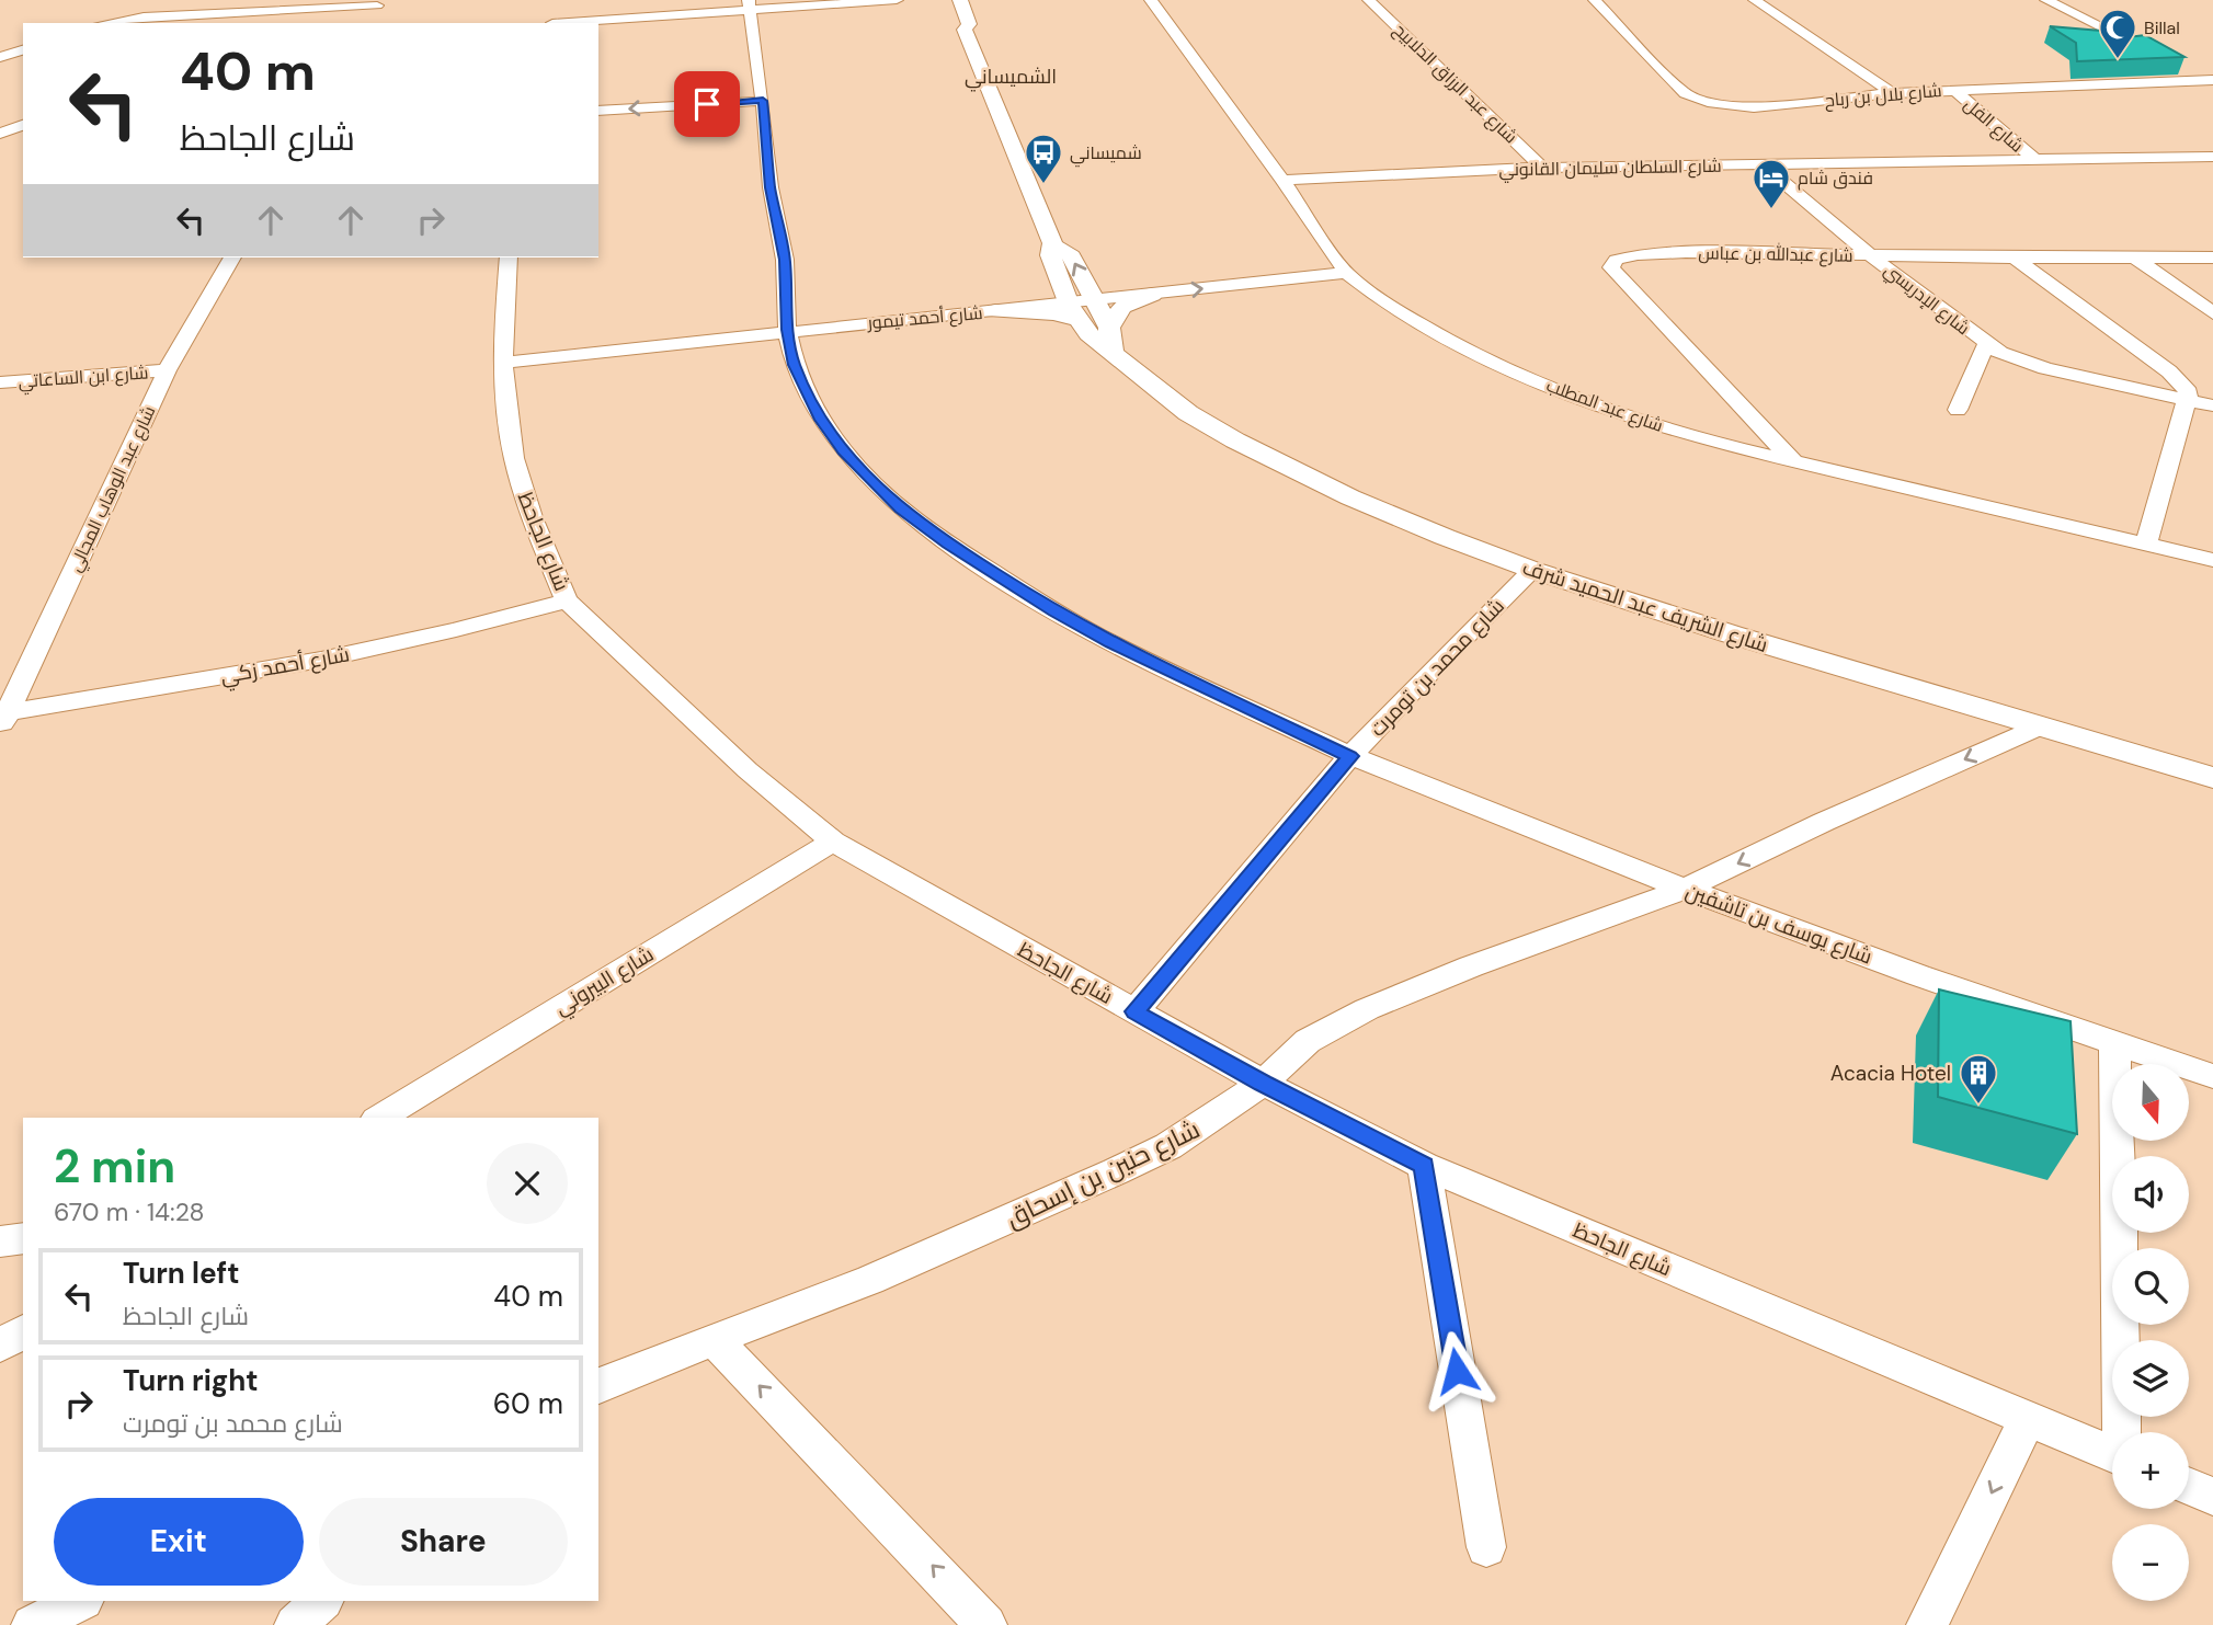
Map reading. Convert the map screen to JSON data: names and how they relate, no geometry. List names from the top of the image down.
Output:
{
  "streets": {
    "street": [
      "شارع عبد الرزاق الدلابيح",
      "شارع بلال بن رباح",
      "شارع الفل",
      "شارع السلطان سليمان القانوني",
      "شارع عبدالله بن عباس",
      "شارع الإدريسي",
      "شارع أحمد تيمور",
      "شارع ابن الساعاتي",
      "شارع عبد المطلب",
      "شارع عبد الوهاب المجالي",
      "شارع الجاحظ",
      "شارع الشريف عبد الحميد شرف",
      "شارع أحمد زكي",
      "شارع محمد بن تومرت",
      "شارع يوسف بن تاشفين",
      "شارع البيروني",
      "شارع حنين بن إسحاق"
    ]
  },
  "crossings": [
    ["شارع عبد الرزاق الدلابيح", "شارع السلطان سليمان القانوني"],
    ["شارع بلال بن رباح", "شارع الفل"],
    ["شارع الفل", "شارع السلطان سليمان القانوني"],
    ["شارع السلطان سليمان القانوني", "شارع الإدريسي"],
    ["شارع السلطان سليمان القانوني", "شارع عبد المطلب"],
    ["شارع عبدالله بن عباس", "شارع الإدريسي"],
    ["شارع عبدالله بن عباس", "شارع عبد المطلب"],
    ["شارع أحمد تيمور", "شارع الجاحظ"],
    ["شارع أحمد تيمور", "شارع يوسف بن تاشفين"],
    ["شارع ابن الساعاتي", "شارع عبد الوهاب المجالي"],
    ["شارع عبد الوهاب المجالي", "شارع أحمد زكي"],
    ["شارع الجاحظ", "شارع أحمد زكي"],
    ["شارع الجاحظ", "شارع محمد بن تومرت"],
    ["شارع الجاحظ", "شارع البيروني"],
    ["شارع الجاحظ", "شارع حنين بن إسحاق"],
    ["شارع الشريف عبد الحميد شرف", "شارع محمد بن تومرت"],
    ["شارع الشريف عبد الحميد شرف", "شارع حنين بن إسحاق"],
    ["شارع محمد بن تومرت", "شارع يوسف بن تاشفين"],
    ["شارع يوسف بن تاشفين", "شارع حنين بن إسحاق"]
  ],
  "districts": ["الشميساني"],
  "places": {
    "mosque": ["Billal"],
    "bus stop": ["شميساني"],
    "hotel": ["فندق شام"],
    "building": ["Acacia Hotel"]
  },
  "north": "bottom",
  "page": {
    "turn": ["40 m", "شارع الجاحظ"],
    "map_buttons": ["+", "−"],
    "heading": ["2 min", "670 m · 14:28"],
    "list": [
      {
        "name": "Turn left",
        "note": "شارع الجاحظ",
        "value": "40 m"
      },
      {
        "name": "Turn right",
        "note": "شارع محمد بن تومرت",
        "value": "60 m"
      }
    ],
    "buttons": ["Exit", "Share"]
  }
}
